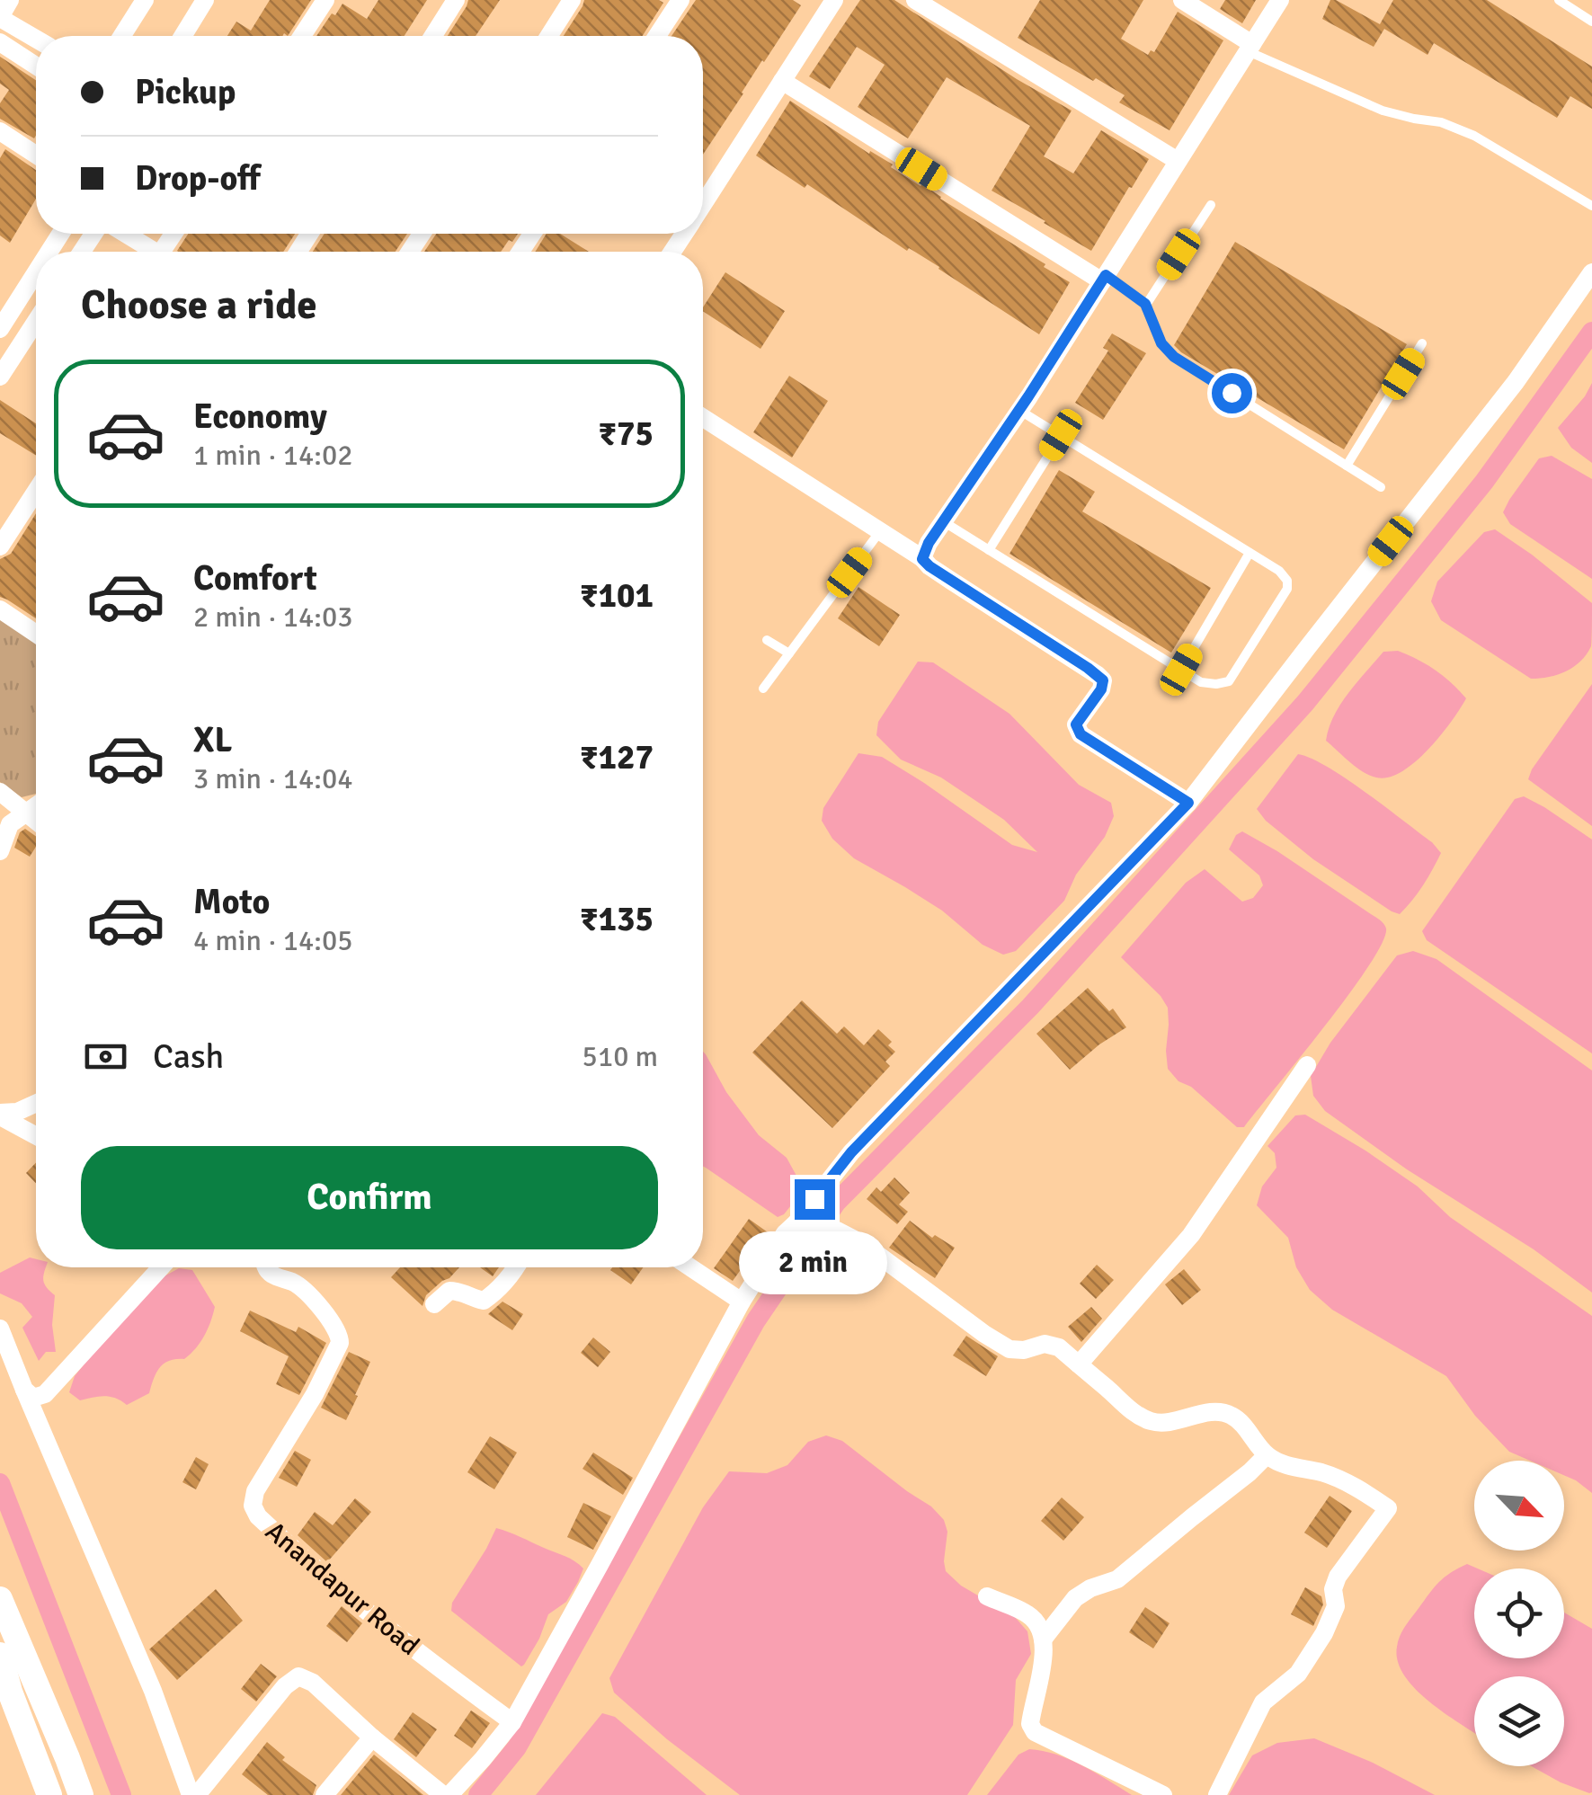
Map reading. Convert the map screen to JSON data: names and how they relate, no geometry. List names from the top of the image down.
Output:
{
  "streets": {
    "street": ["Anandapur Road"]
  },
  "north": "bottom right",
  "page": {
    "banner": ["Pickup", "Drop-off"],
    "heading": "Choose a ride",
    "list": [
      {
        "name": "Economy",
        "note": "1 min · 14:02",
        "value": "₹75"
      },
      {
        "name": "Comfort",
        "note": "2 min · 14:03",
        "value": "₹101"
      },
      {
        "name": "XL",
        "note": "3 min · 14:04",
        "value": "₹127"
      },
      {
        "name": "Moto",
        "note": "4 min · 14:05",
        "value": "₹135"
      }
    ],
    "pay": ["Cash", "510 m"],
    "buttons": "Confirm",
    "bubble": "2 min"
  }
}
